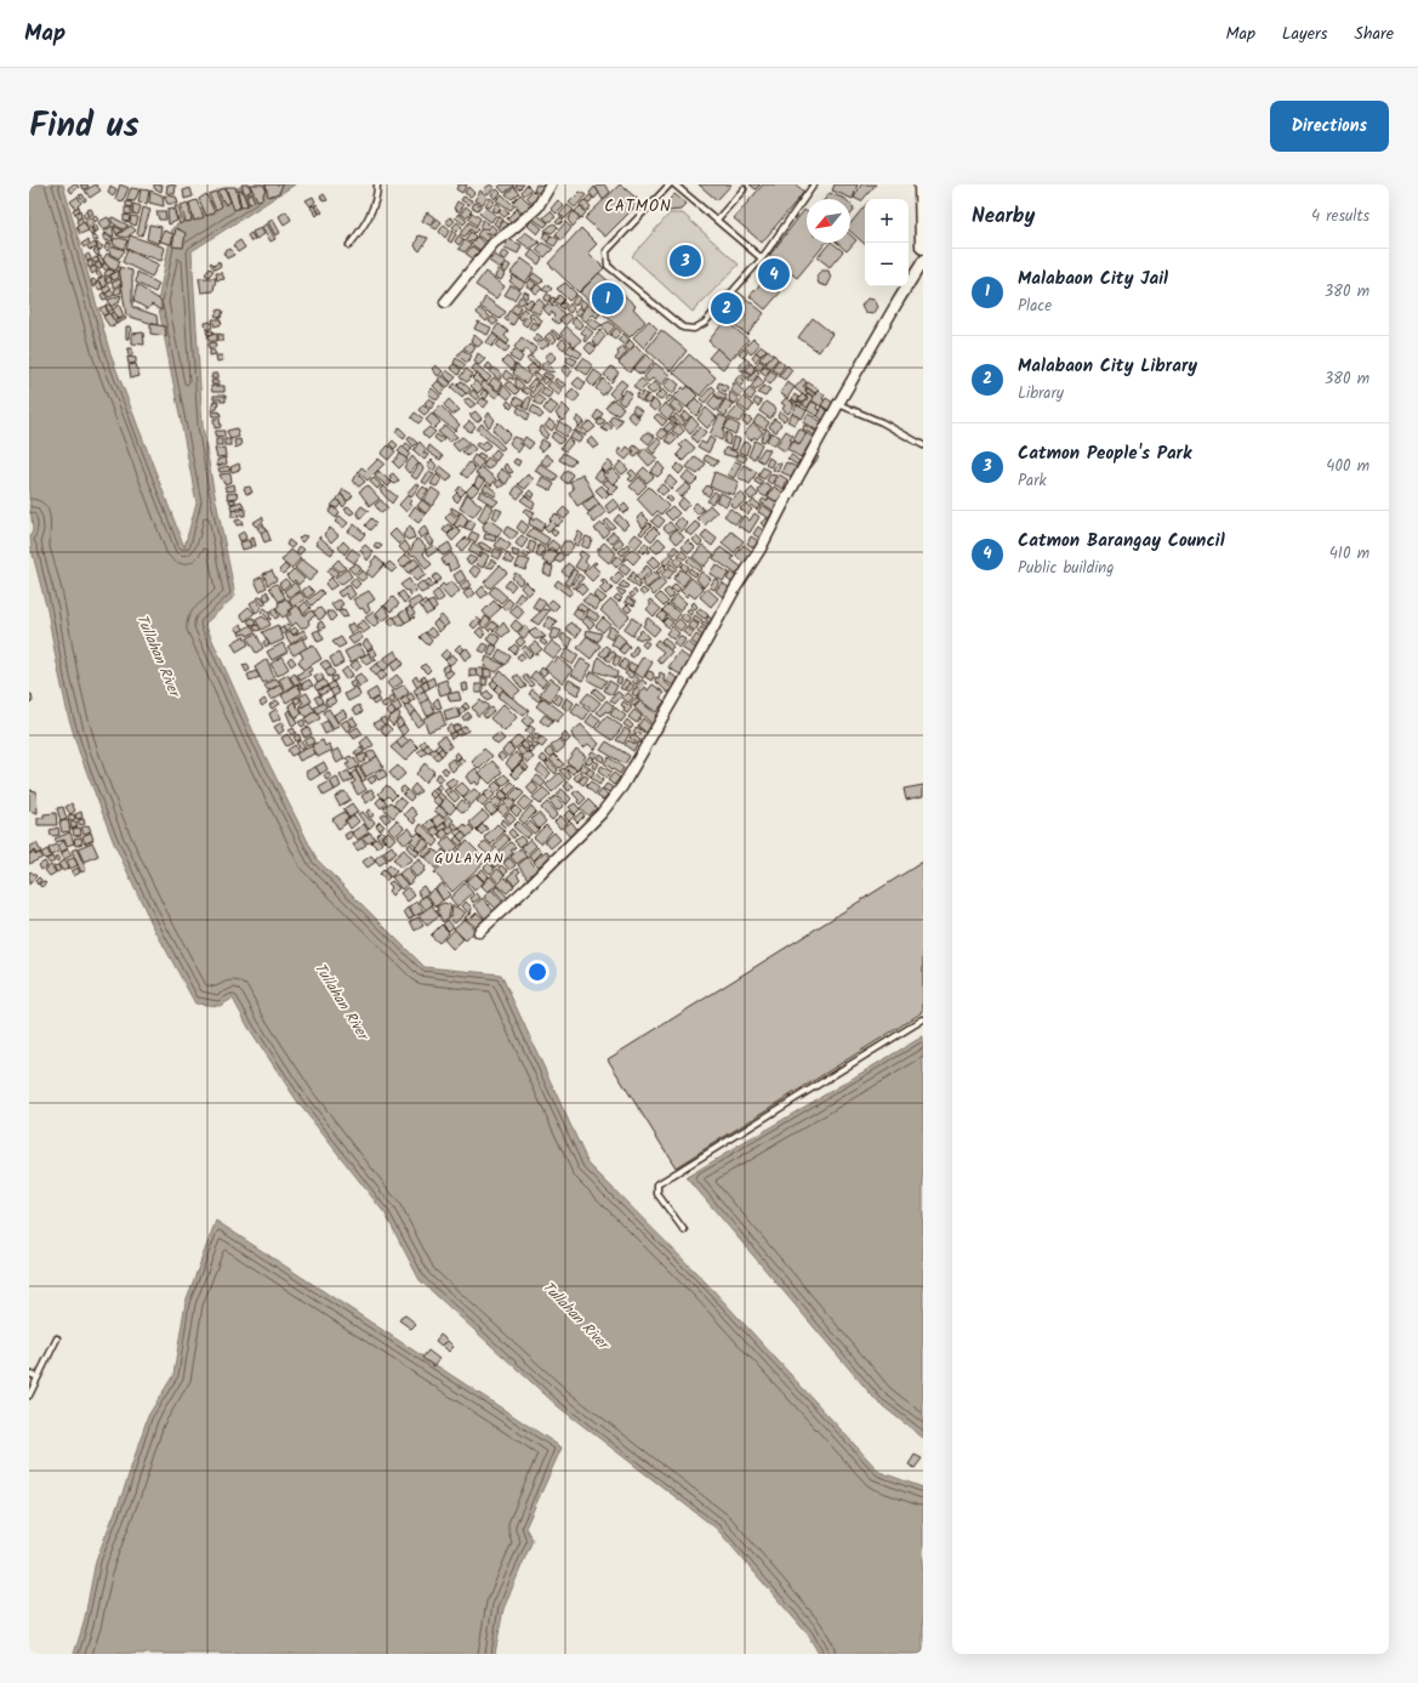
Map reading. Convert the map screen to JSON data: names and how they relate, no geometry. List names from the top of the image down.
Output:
{
  "districts": ["CATMON", "GULAYAN"],
  "water": ["Tullahan River"],
  "north": "bottom left",
  "page": {
    "header": "Map",
    "nav": ["Map", "Layers", "Share"],
    "title": "Find us",
    "buttons": "Directions",
    "heading": ["Nearby", "4 results"],
    "map_buttons": ["+", "−"],
    "pins": [
      "3",
      "4",
      "1",
      "2"
    ],
    "list": [
      {
        "mark": "1",
        "name": "Malabaon City Jail",
        "note": "Place",
        "value": "380 m"
      },
      {
        "mark": "2",
        "name": "Malabaon City Library",
        "note": "Library",
        "value": "380 m"
      },
      {
        "mark": "3",
        "name": "Catmon People's Park",
        "note": "Park",
        "value": "400 m"
      },
      {
        "mark": "4",
        "name": "Catmon Barangay Council",
        "note": "Public building",
        "value": "410 m"
      }
    ]
  }
}
